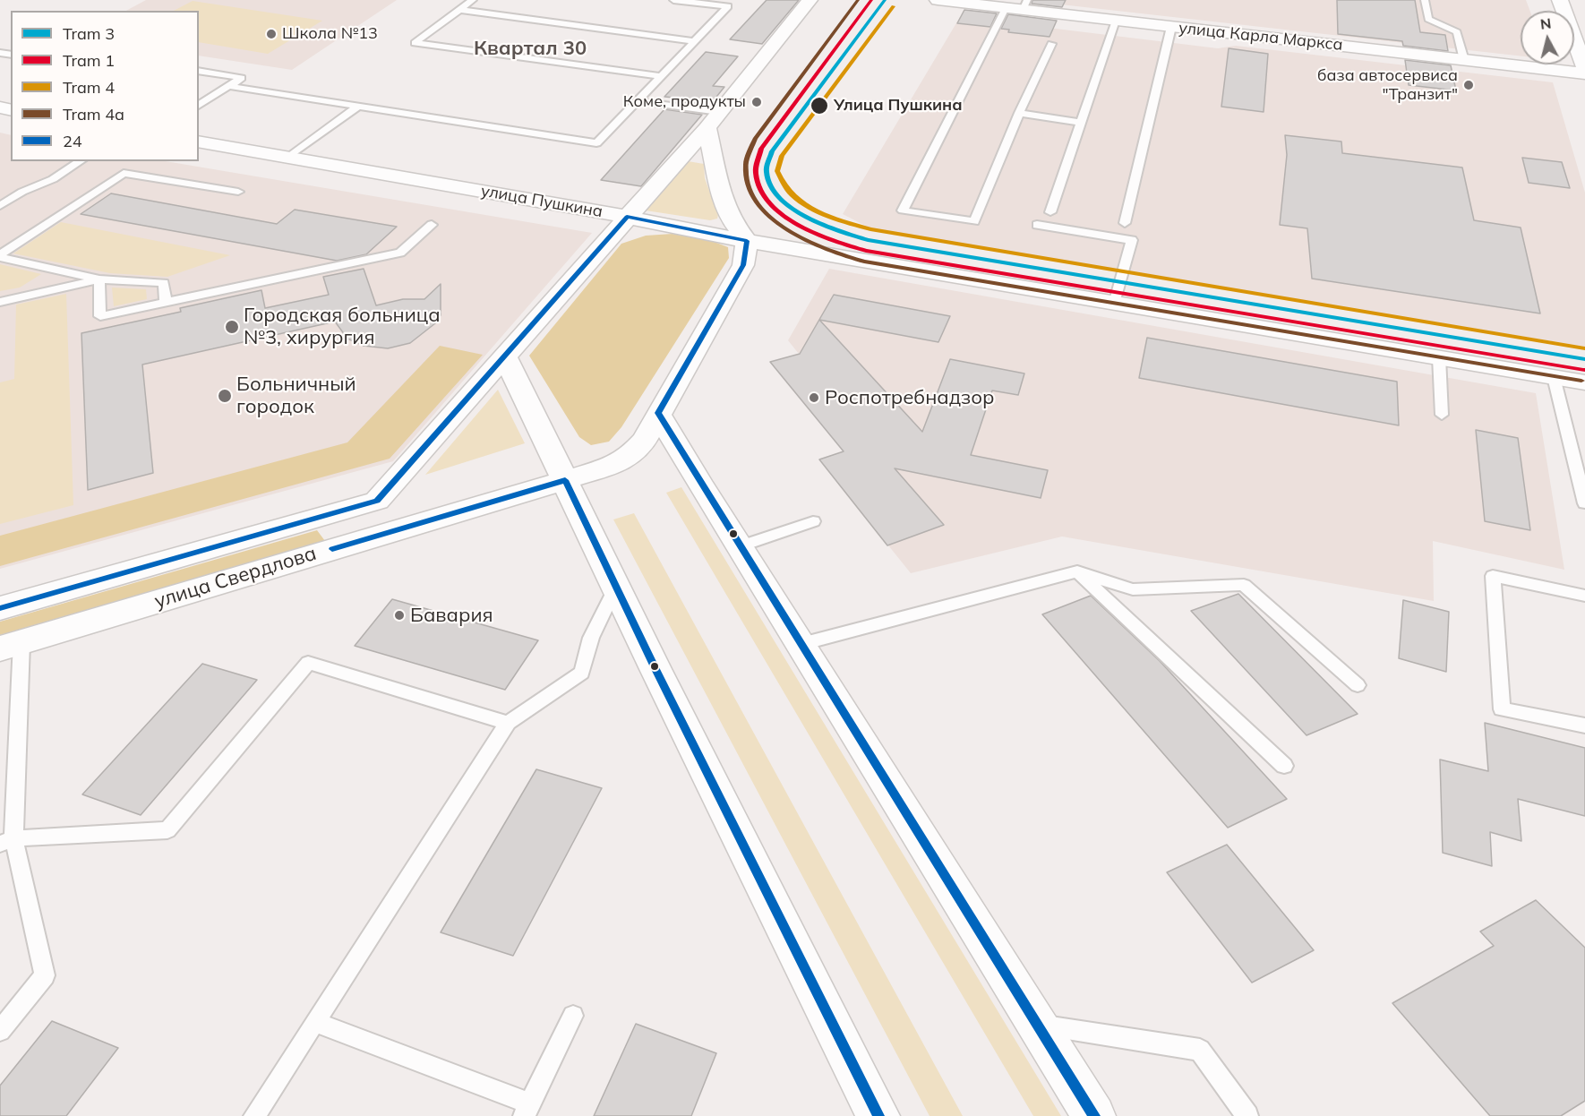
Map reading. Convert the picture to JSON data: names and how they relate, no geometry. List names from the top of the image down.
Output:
{
  "streets": {
    "street": ["улица Карла Маркса", "улица Пушкина", "улица Свердлова"]
  },
  "crossings": [
    ["улица Пушкина", "улица Свердлова"]
  ],
  "districts": ["Квартал 30"],
  "places": [
    "Школа №13",
    "база автосервиса \"Транзит\"",
    "Коме, продукты",
    "Улица Пушкина",
    "Городская больница №3, хирургия",
    "Больничный городок",
    "Роспотребнадзор",
    "Бавария"
  ],
  "lines": [
    "tram line 3",
    "tram line 1",
    "tram line 4а",
    "tram line 4",
    "transit line 24"
  ],
  "legend": [
    "Tram 3",
    "Tram 1",
    "Tram 4",
    "Tram 4а",
    "24"
  ],
  "north": "top"
}
